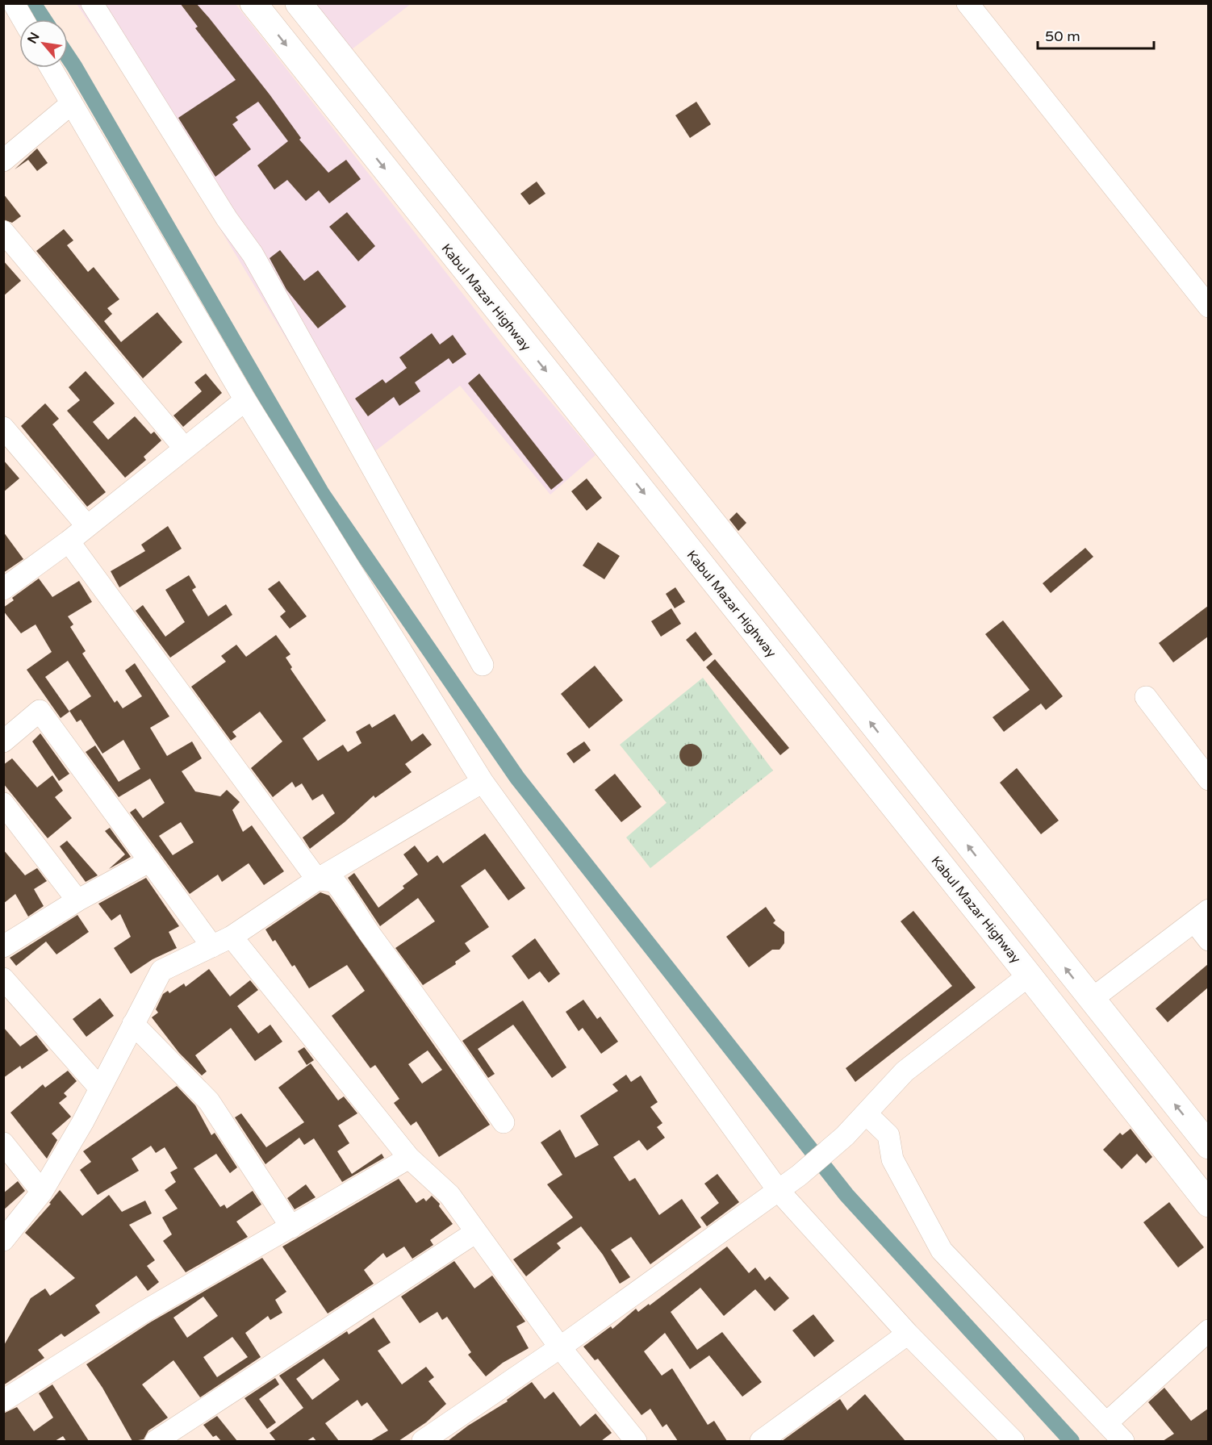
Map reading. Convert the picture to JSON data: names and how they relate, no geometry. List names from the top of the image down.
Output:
{
  "streets": {
    "highway": ["Kabul Mazar Highway"]
  },
  "scale_bar": "50 m",
  "north": "top left"
}
